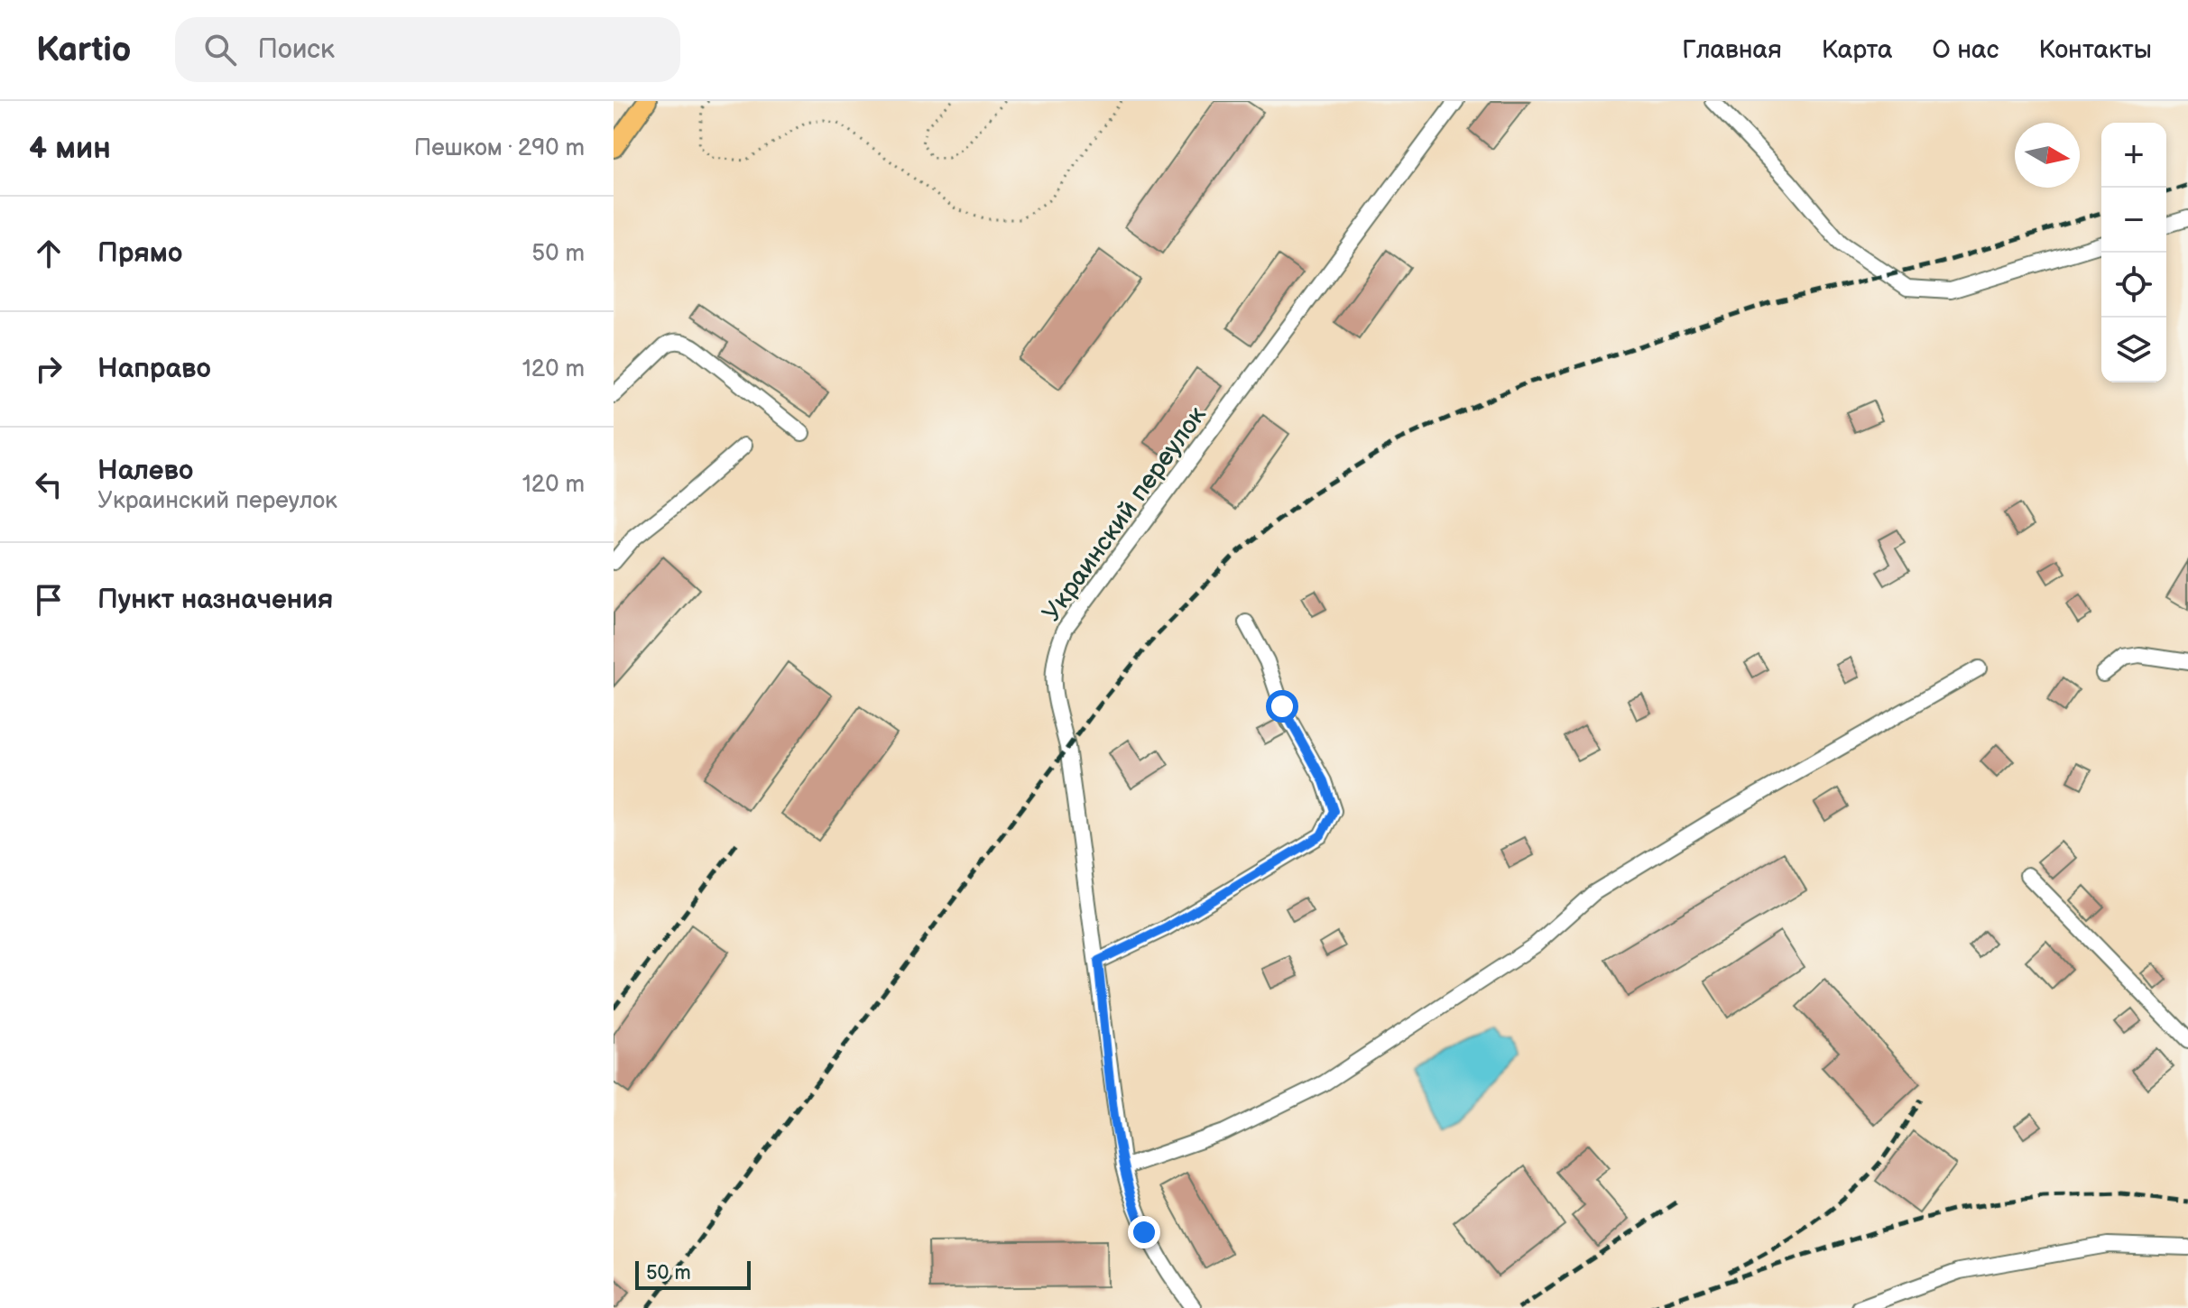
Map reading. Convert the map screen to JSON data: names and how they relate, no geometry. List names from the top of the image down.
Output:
{
  "streets": {
    "street": ["Украинский переулок"]
  },
  "scale_bar": "50 m",
  "north": "right",
  "page": {
    "header": "Kartio",
    "search": "Поиск",
    "nav": [
      "Главная",
      "Карта",
      "О нас",
      "Контакты"
    ],
    "heading": ["4 мин", "Пешком · 290 m"],
    "map_buttons": ["+", "−"],
    "list": [
      ["Прямо", "50 m"],
      ["Направо", "120 m"],
      ["Налево", "Украинский переулок", "120 m"],
      "Пункт назначения"
    ],
    "scale": "50 m"
  }
}
